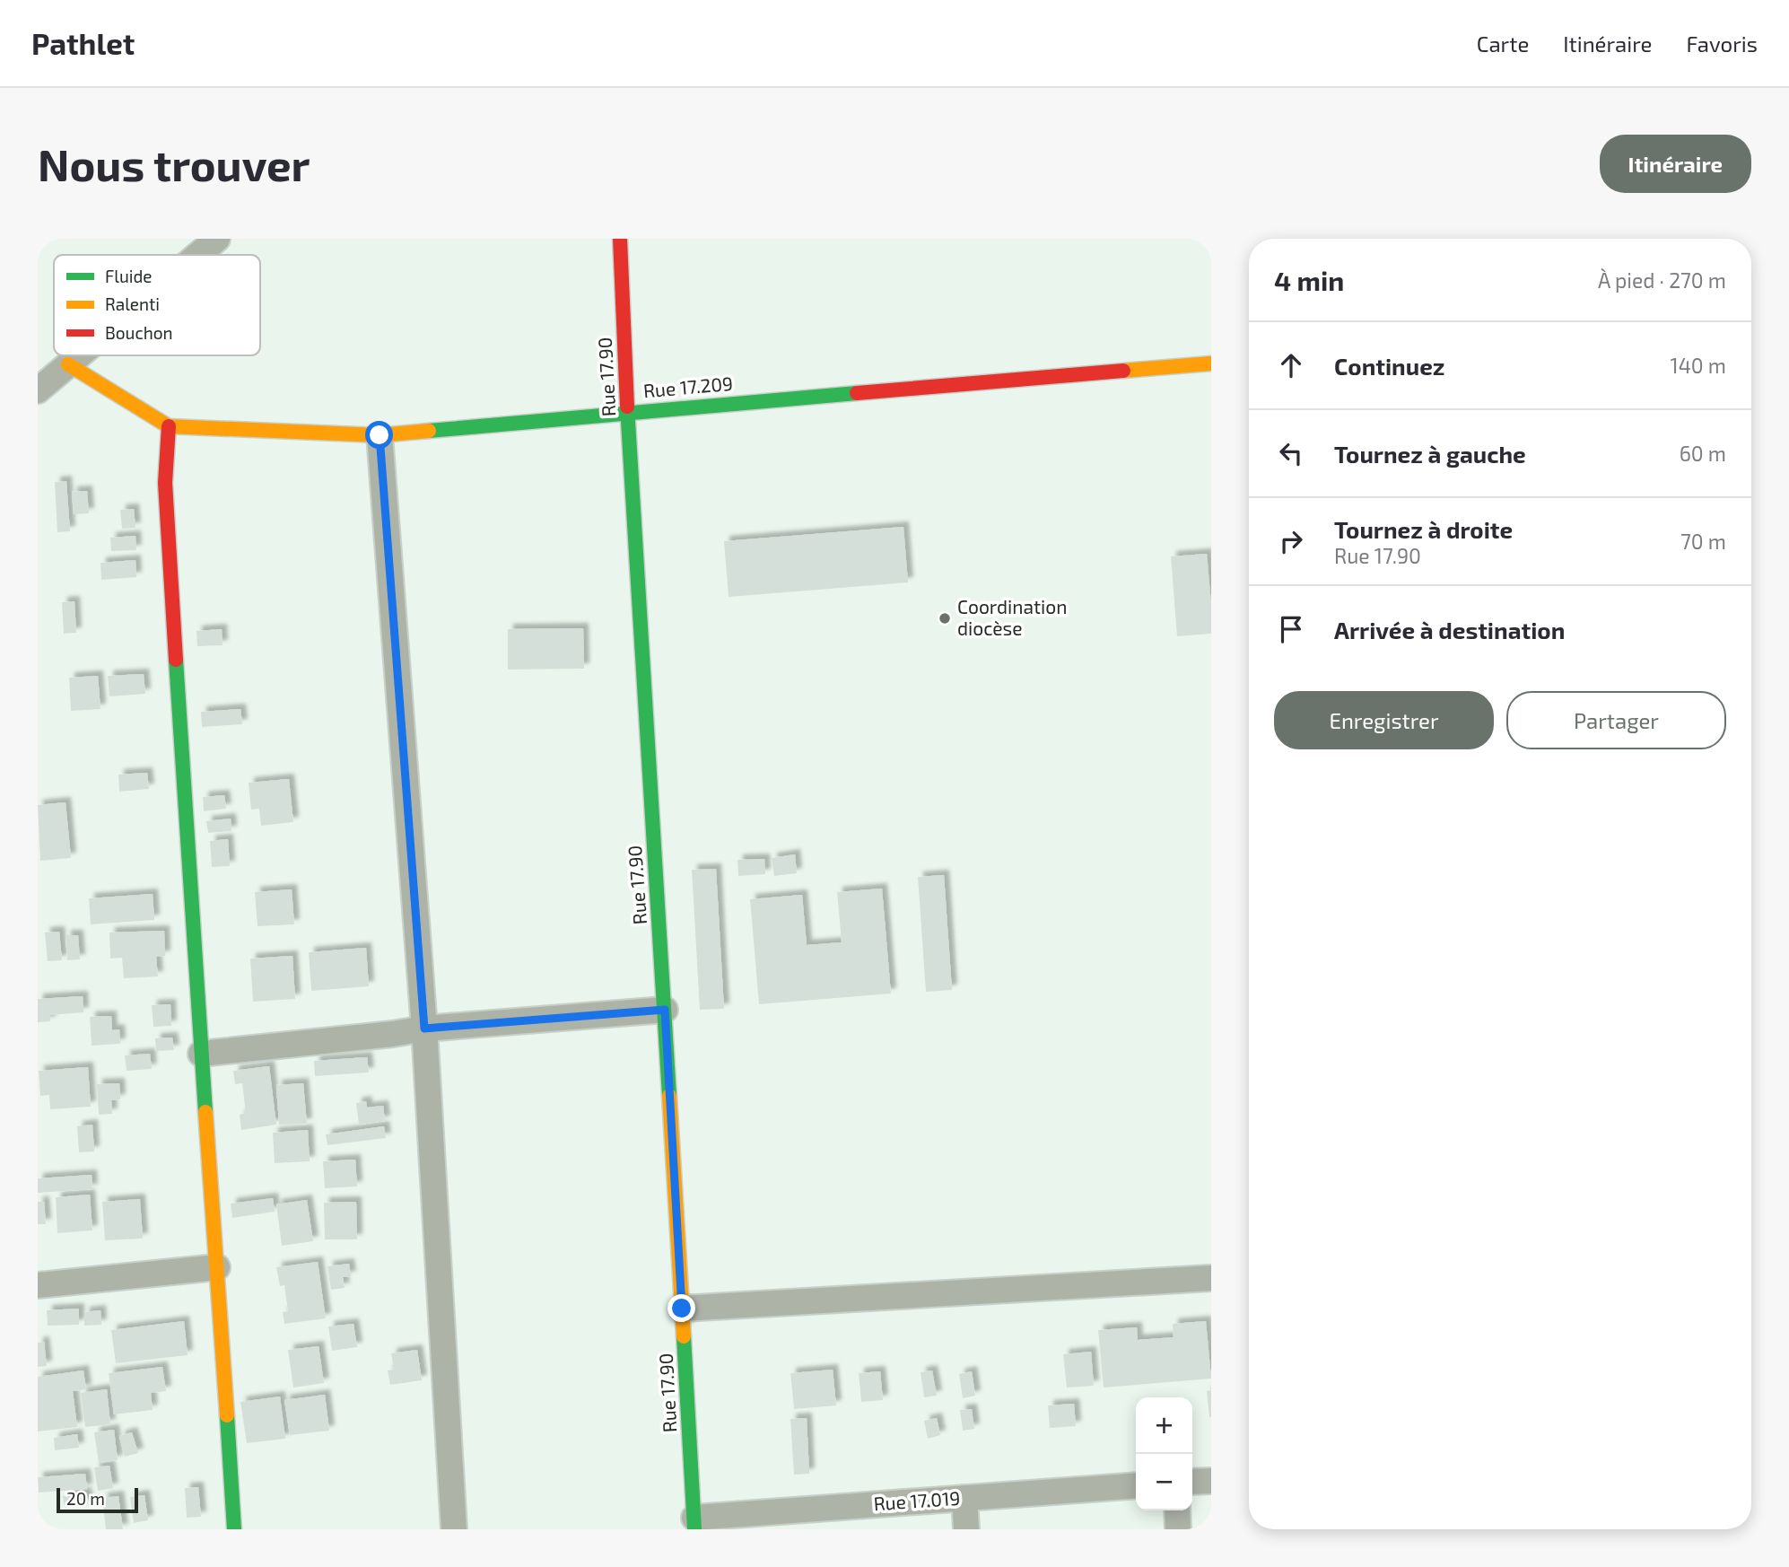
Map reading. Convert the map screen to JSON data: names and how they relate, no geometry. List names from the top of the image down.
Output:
{
  "streets": {
    "street": ["Rue 17.90", "Rue 17.209", "Rue 17.019"]
  },
  "crossings": [
    ["Rue 17.90", "Rue 17.209"],
    ["Rue 17.90", "Rue 17.019"]
  ],
  "places": ["Coordination diocèse"],
  "legend": ["Fluide", "Ralenti", "Bouchon"],
  "scale_bar": "20 m",
  "page": {
    "header": "Pathlet",
    "nav": ["Carte", "Itinéraire", "Favoris"],
    "buttons": [
      "Itinéraire",
      ["Enregistrer", "Partager"]
    ],
    "title": "Nous trouver",
    "heading": ["4 min", "À pied · 270 m"],
    "list": [
      ["Continuez", "140 m"],
      ["Tournez à gauche", "60 m"],
      ["Tournez à droite", "Rue 17.90", "70 m"],
      "Arrivée à destination"
    ],
    "map_buttons": ["+", "−"],
    "scale": "20 m"
  }
}
